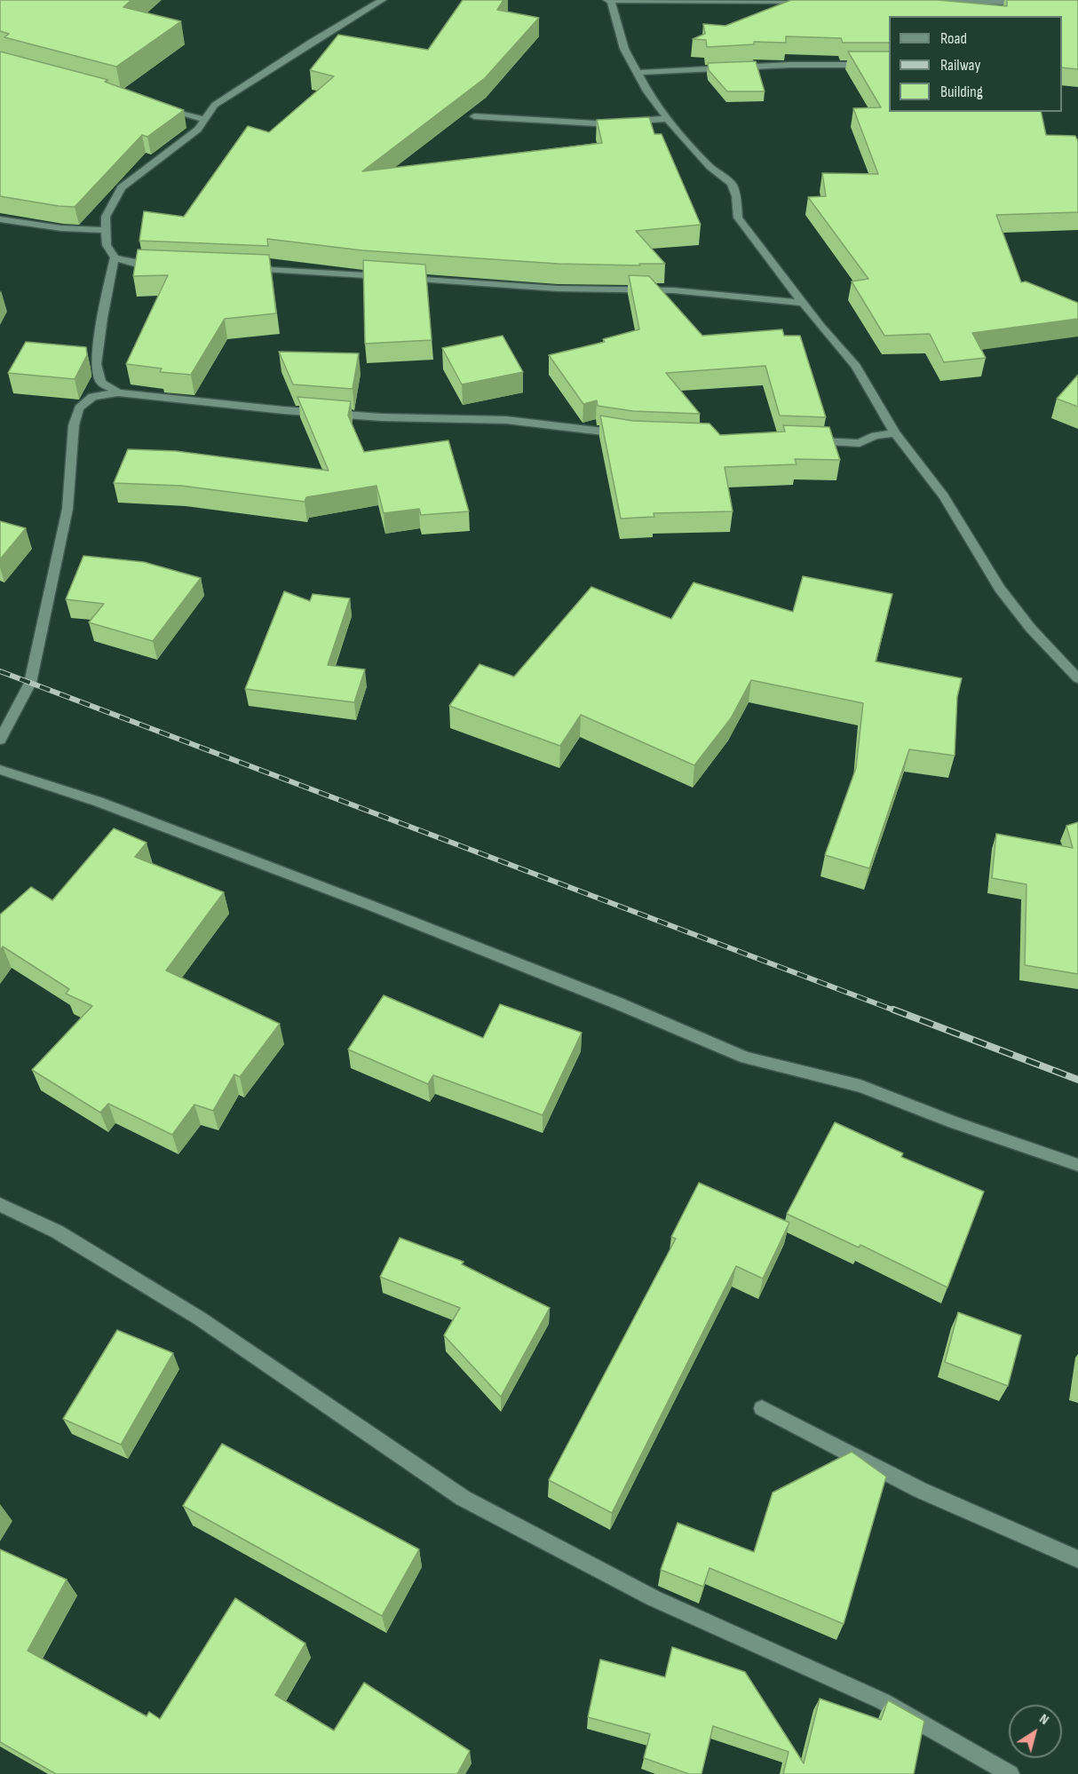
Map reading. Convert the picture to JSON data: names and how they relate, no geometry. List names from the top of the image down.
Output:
{
  "legend": ["Road", "Railway", "Building"],
  "north": "top right"
}
